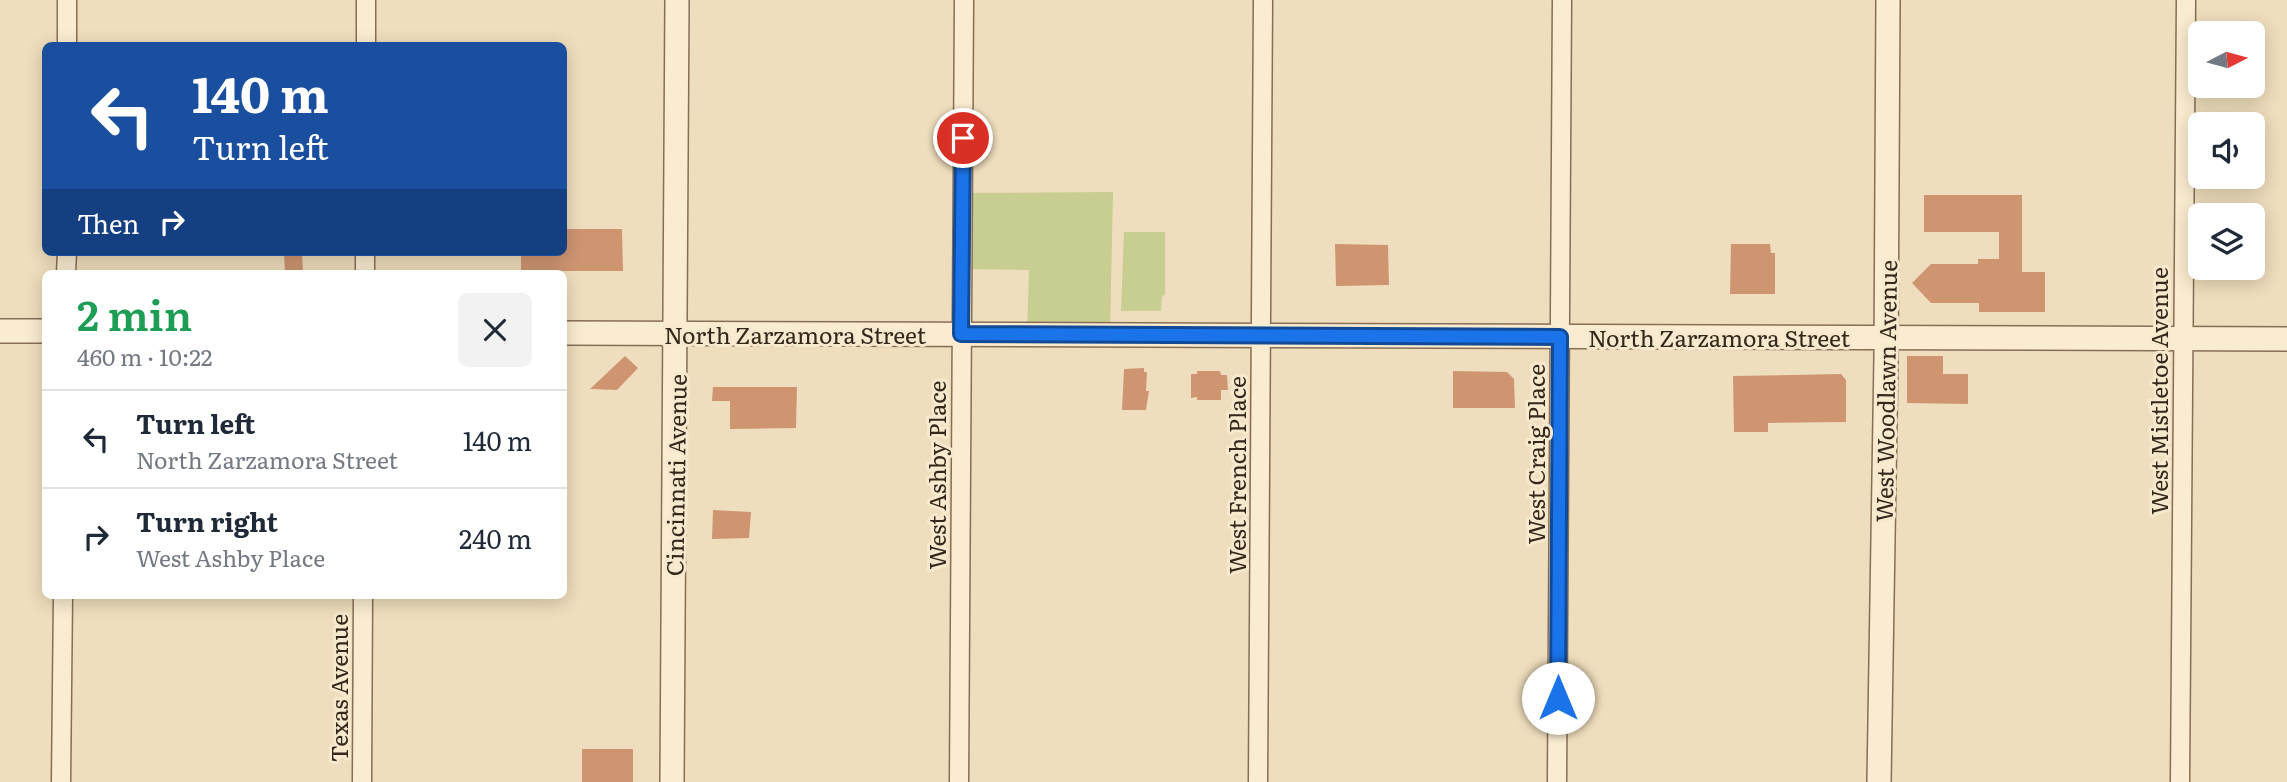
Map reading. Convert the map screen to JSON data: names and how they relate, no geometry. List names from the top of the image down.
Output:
{
  "streets": {
    "street": [
      "North Zarzamora Street",
      "West Woodlawn Avenue",
      "West Mistletoe Avenue",
      "West Craig Place",
      "Cincinnati Avenue",
      "West Ashby Place",
      "West French Place",
      "Texas Avenue"
    ]
  },
  "crossings": [
    ["North Zarzamora Street", "West Woodlawn Avenue"],
    ["North Zarzamora Street", "West Mistletoe Avenue"],
    ["North Zarzamora Street", "West Craig Place"],
    ["North Zarzamora Street", "Cincinnati Avenue"],
    ["North Zarzamora Street", "West Ashby Place"],
    ["North Zarzamora Street", "West French Place"]
  ],
  "north": "right",
  "page": {
    "turn": ["140 m", "Turn left"],
    "then": "Then",
    "heading": ["2 min", "460 m · 10:22"],
    "list": [
      {
        "name": "Turn left",
        "note": "North Zarzamora Street",
        "value": "140 m"
      },
      {
        "name": "Turn right",
        "note": "West Ashby Place",
        "value": "240 m"
      }
    ]
  }
}
